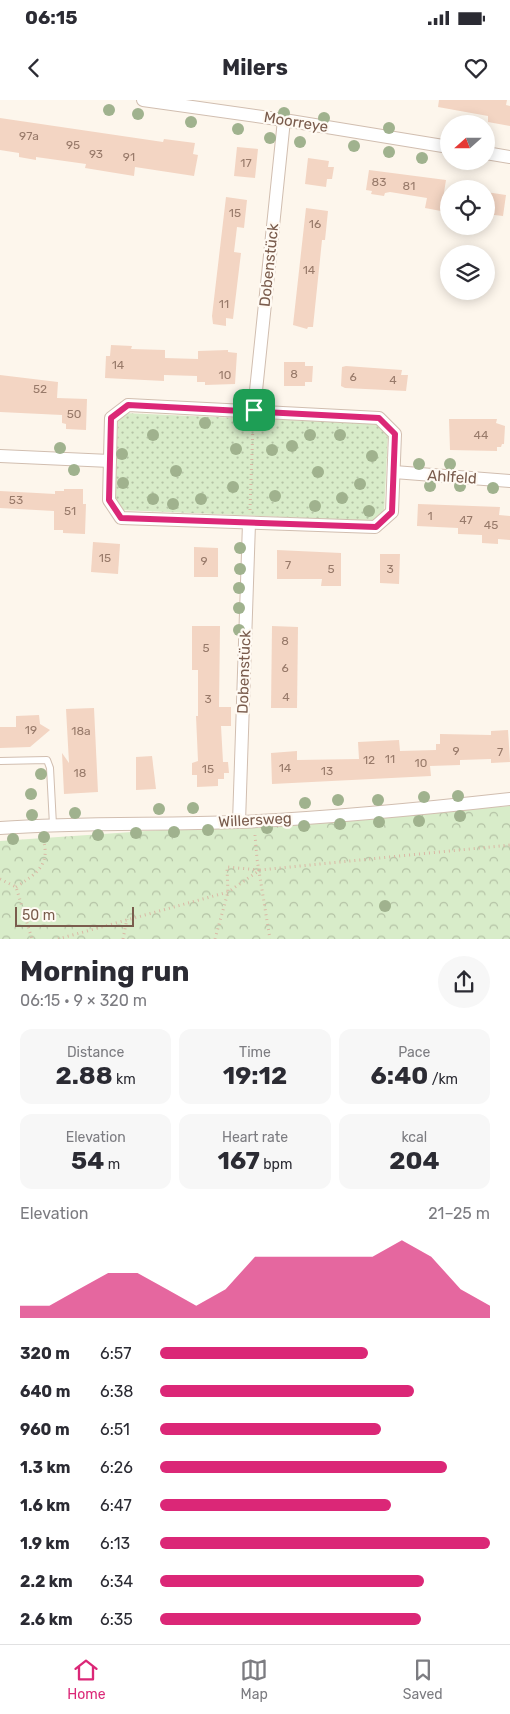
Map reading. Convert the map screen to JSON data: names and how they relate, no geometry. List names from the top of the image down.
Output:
{
  "streets": {
    "street": [
      "Moorreye",
      "Dobenstück",
      "Ahlfeld",
      "Willersweg"
    ]
  },
  "crossings": [
    ["Moorreye", "Dobenstück"],
    ["Dobenstück", "Willersweg"]
  ],
  "house_numbers": [
    "97a",
    "95",
    "93",
    "91",
    "17",
    "83",
    "81",
    "15",
    "16",
    "14",
    "11",
    "14",
    "8",
    "10",
    "6",
    "4",
    "52",
    "50",
    "44",
    "53",
    "51",
    "1",
    "47",
    "45",
    "15",
    "9",
    "7",
    "5",
    "3",
    "8",
    "5",
    "6",
    "4",
    "3",
    "19",
    "18a",
    "9",
    "7",
    "11",
    "12",
    "10",
    "14",
    "15",
    "13",
    "18"
  ],
  "scale_bar": "50 m",
  "north": "left",
  "page": {
    "status": "06:15",
    "header": "Milers",
    "scale": "50 m",
    "heading": ["Morning run", "06:15 · 9 × 320 m"],
    "stats": [
      ["Distance", "2.88 km"],
      ["Time", "19:12"],
      ["Pace", "6:40 /km"],
      ["Elevation", "54 m"],
      ["Heart rate", "167 bpm"],
      ["kcal", "204"]
    ],
    "chart": ["Elevation", "21–25 m"],
    "list": [
      {
        "name": "320 m",
        "note": "6:57"
      },
      {
        "name": "640 m",
        "note": "6:38"
      },
      {
        "name": "960 m",
        "note": "6:51"
      },
      {
        "name": "1.3 km",
        "note": "6:26"
      },
      {
        "name": "1.6 km",
        "note": "6:47"
      },
      {
        "name": "1.9 km",
        "note": "6:13"
      },
      {
        "name": "2.2 km",
        "note": "6:34"
      },
      {
        "name": "2.6 km",
        "note": "6:35"
      }
    ],
    "tabs": ["Home", "Map", "Saved"]
  }
}
